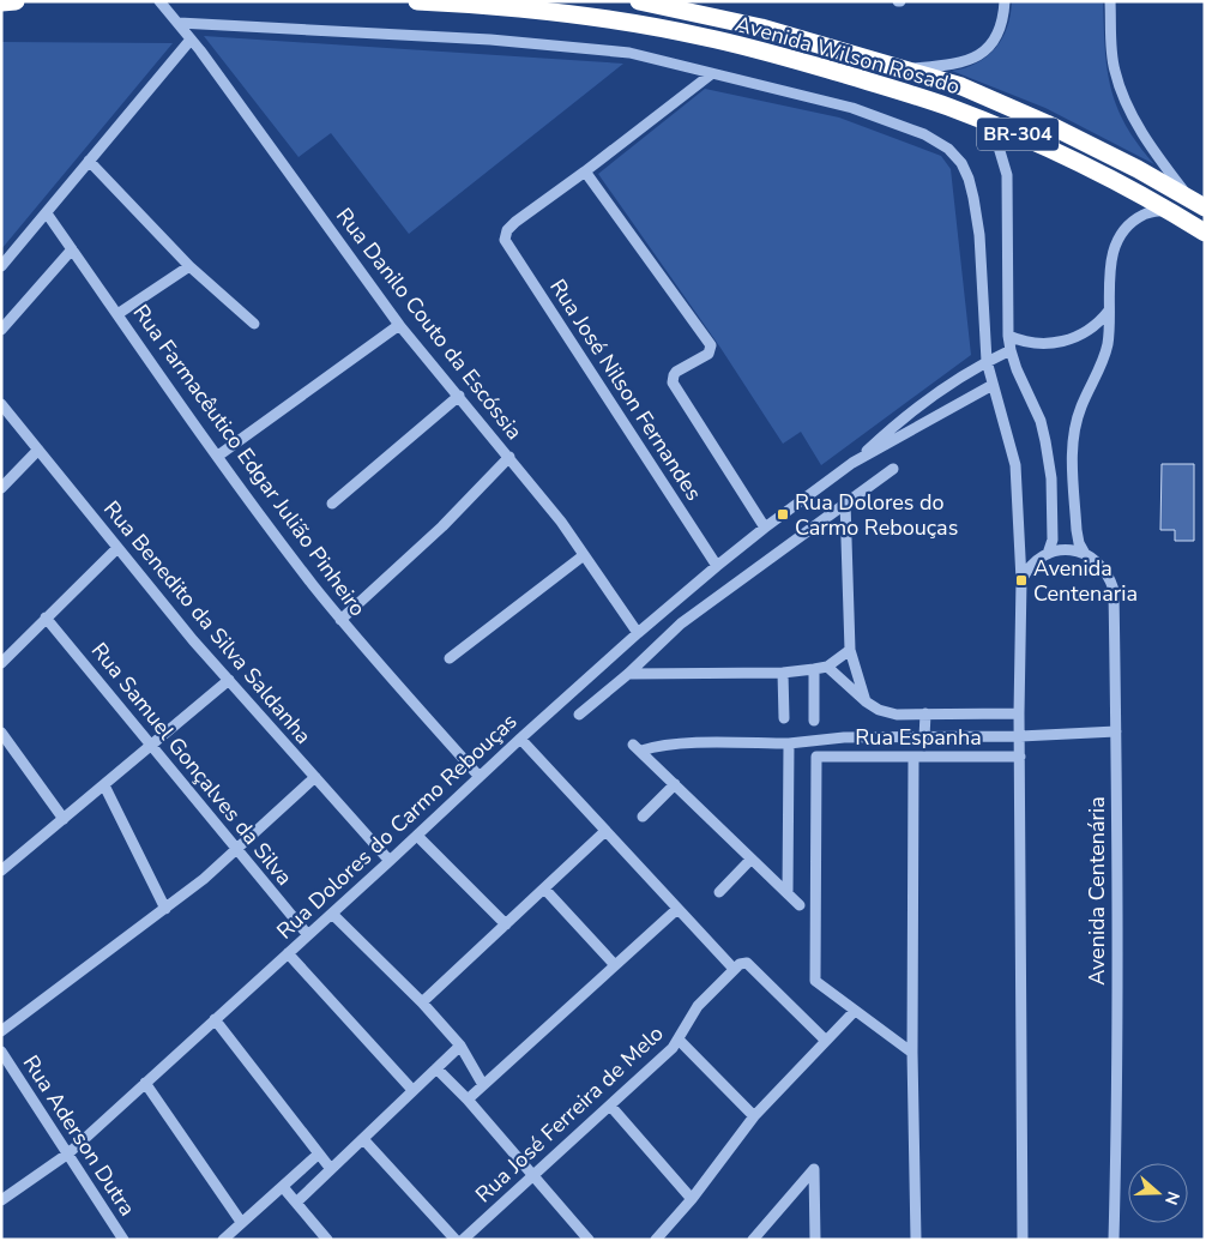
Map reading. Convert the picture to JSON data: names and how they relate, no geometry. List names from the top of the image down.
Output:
{
  "streets": {
    "highway": ["Avenida Wilson Rosado", "BR-304"],
    "street": [
      "Rua Danilo Couto da Escóssia",
      "Rua José Nilson Fernandes",
      "Rua Farmacêutico Edgar Julião Pinheiro",
      "Rua Benedito da Silva Saldanha",
      "Rua Espanha",
      "Rua Samuel Gonçalves da Silva",
      "Rua Dolores do Carmo Rebouças",
      "Avenida Centenária",
      "Rua José Ferreira de Melo",
      "Rua Aderson Dutra"
    ]
  },
  "crossings": [
    ["Rua Danilo Couto da Escóssia", "Rua Dolores do Carmo Rebouças"],
    ["Rua José Nilson Fernandes", "Rua Dolores do Carmo Rebouças"],
    ["Rua Farmacêutico Edgar Julião Pinheiro", "Rua Dolores do Carmo Rebouças"],
    ["Rua Benedito da Silva Saldanha", "Rua Dolores do Carmo Rebouças"],
    ["Rua Samuel Gonçalves da Silva", "Rua Dolores do Carmo Rebouças"],
    ["Rua Dolores do Carmo Rebouças", "Rua Aderson Dutra"]
  ],
  "places": {
    "transit": ["Rua Dolores do Carmo Rebouças", "Avenida Centenaria"]
  },
  "north": "right"
}
